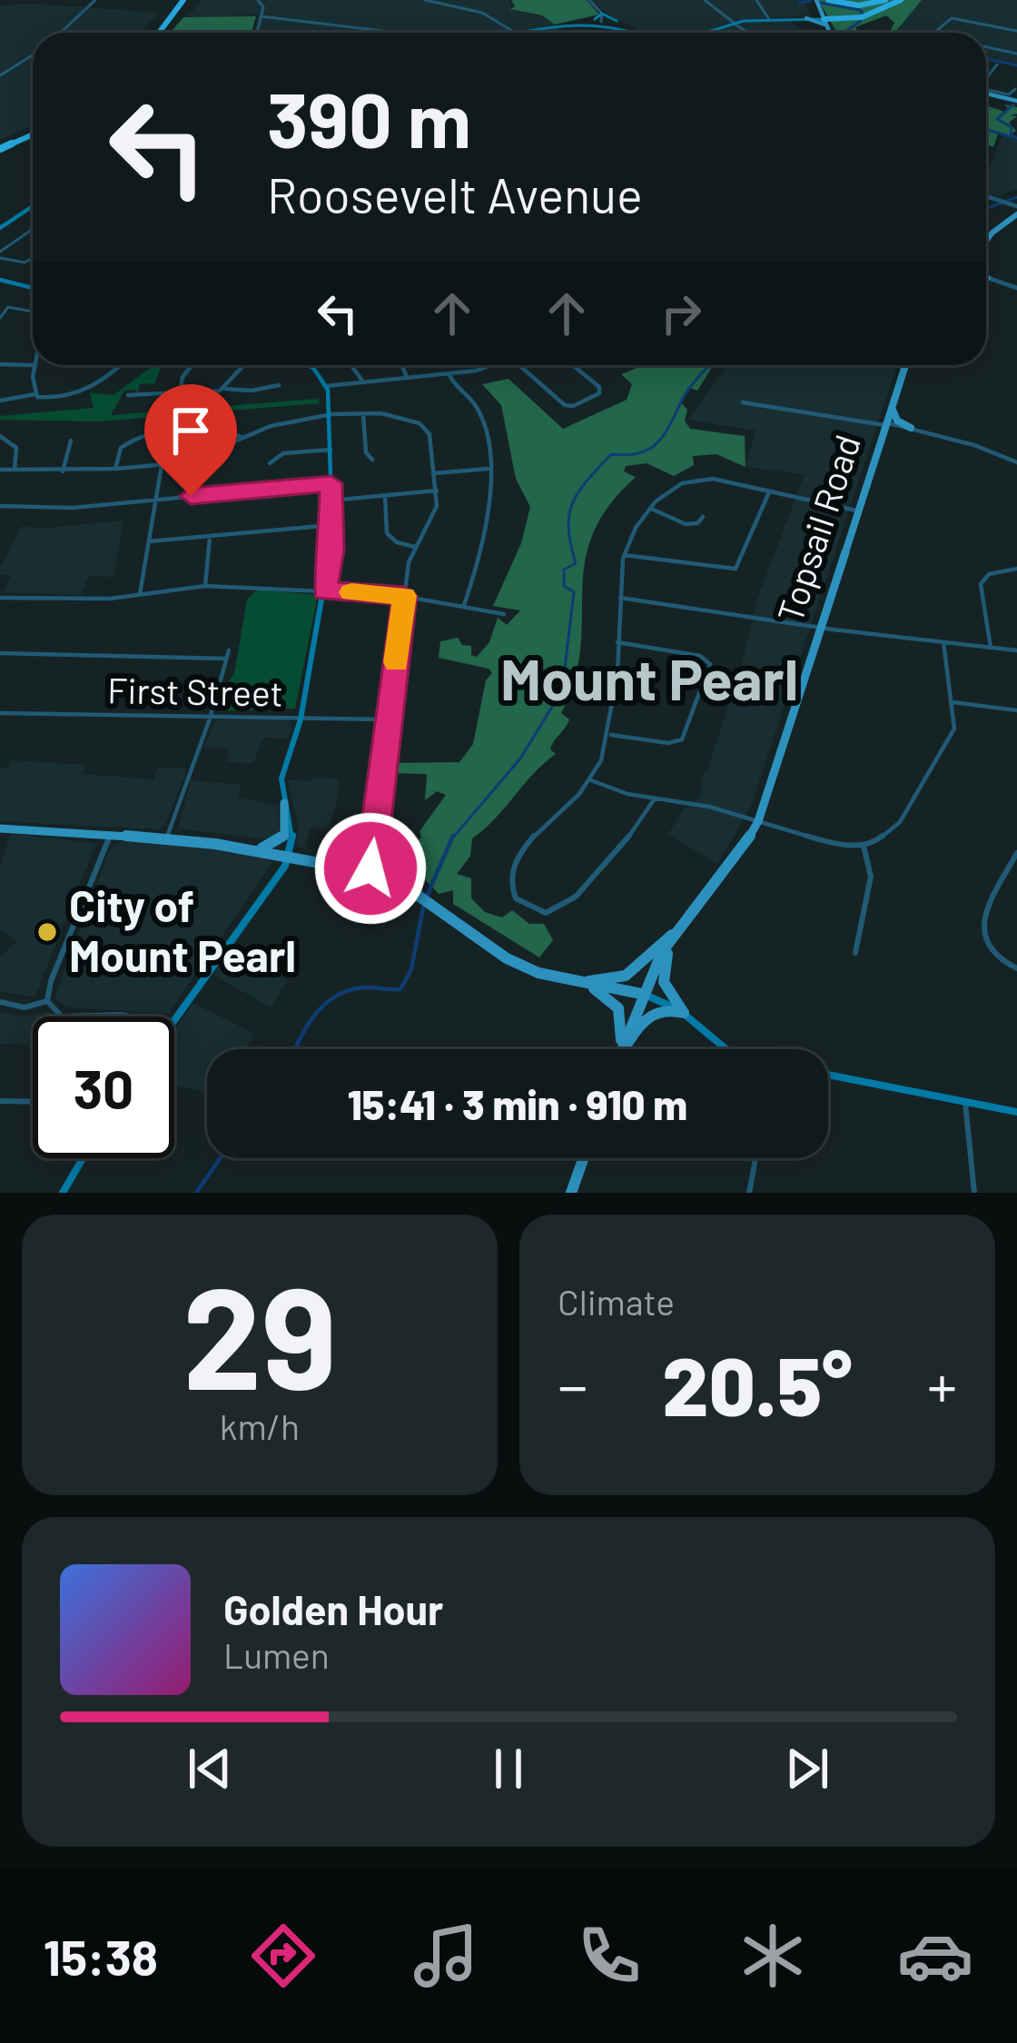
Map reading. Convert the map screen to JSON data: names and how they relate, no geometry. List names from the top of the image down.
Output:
{
  "streets": {
    "main road": ["Topsail Road"],
    "street": ["First Street"]
  },
  "districts": ["Mount Pearl"],
  "places": ["City of Mount Pearl"],
  "page": {
    "turn": ["390 m", "Roosevelt Avenue"],
    "limit": "30",
    "trip": "15:41 · 3 min · 910 m",
    "tile": [
      ["29", "km/h"],
      "Climate"
    ],
    "heat": ["−", "20.5°", "+"],
    "song": ["Golden Hour", "Lumen"],
    "tabs": "15:38"
  }
}
